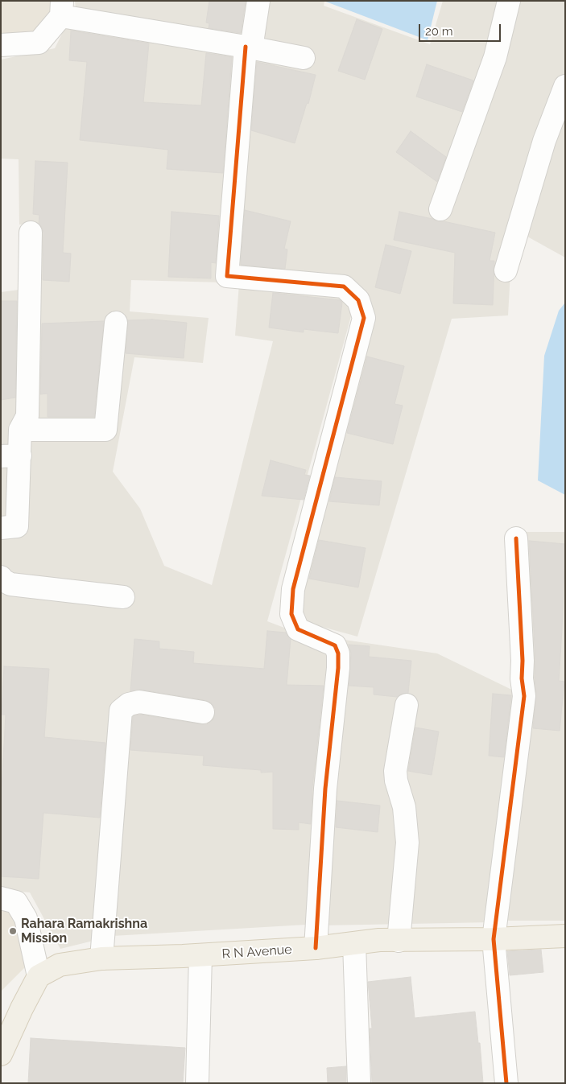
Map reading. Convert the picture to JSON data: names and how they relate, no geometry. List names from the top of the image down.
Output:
{
  "streets": {
    "main road": ["R N Avenue"]
  },
  "places": ["Rahara Ramakrishna Mission"],
  "scale_bar": "20 m"
}
